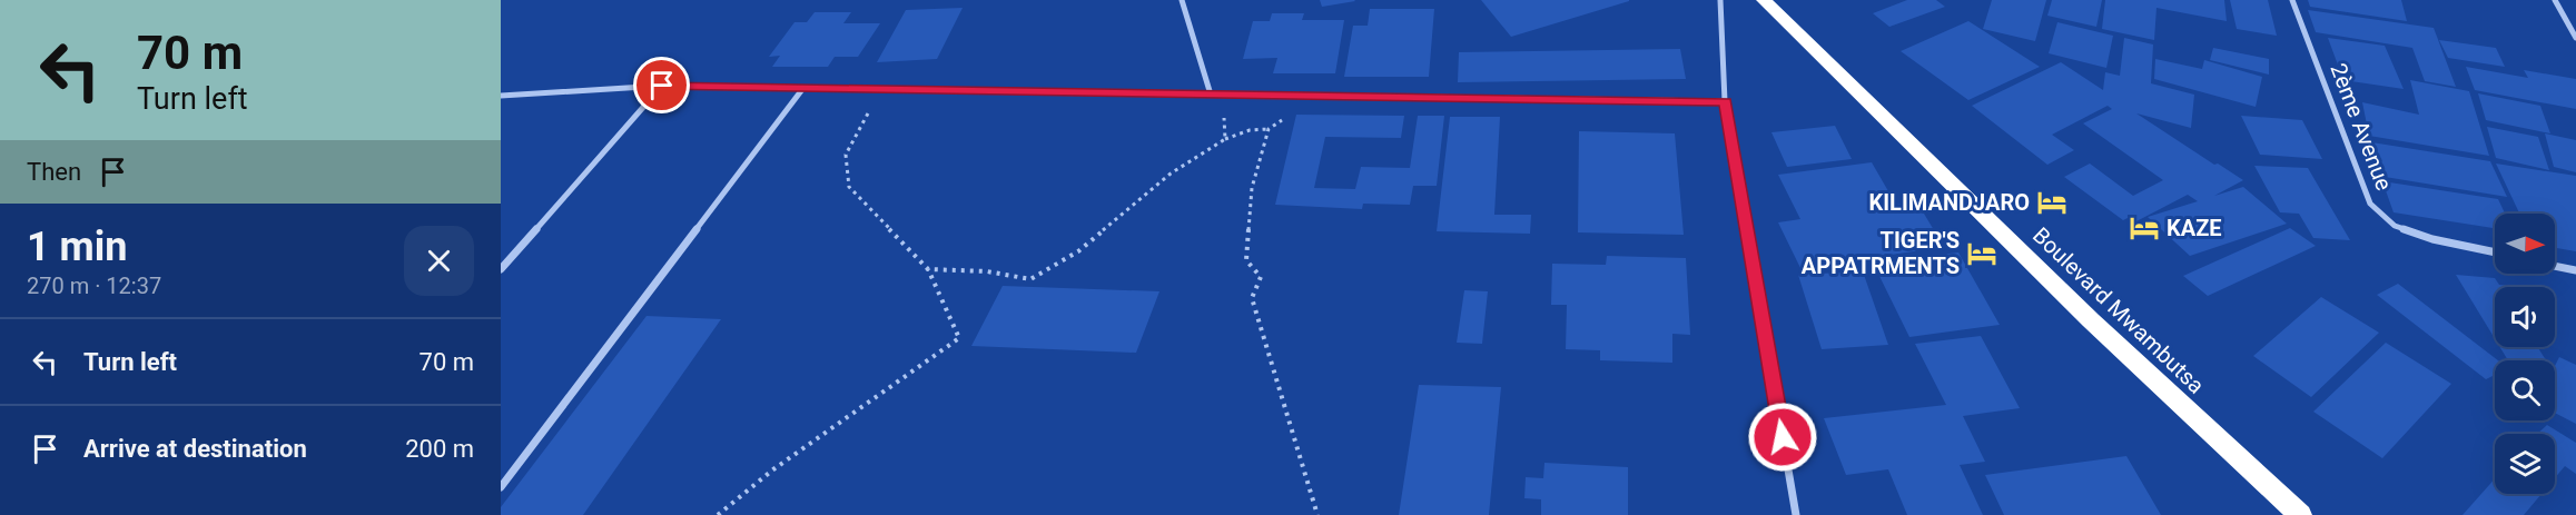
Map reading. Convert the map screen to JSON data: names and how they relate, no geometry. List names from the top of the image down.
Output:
{
  "streets": {
    "highway": ["Boulevard Mwambutsa"],
    "street": ["2ème Avenue"]
  },
  "places": {
    "hotel": ["KILIMANDJARO", "KAZE", "TIGER'S APPATRMENTS"]
  },
  "north": "right",
  "page": {
    "turn": ["70 m", "Turn left"],
    "then": "Then",
    "heading": ["1 min", "270 m · 12:37"],
    "list": [
      {
        "name": "Turn left",
        "value": "70 m"
      },
      {
        "name": "Arrive at destination",
        "value": "200 m"
      }
    ]
  }
}
